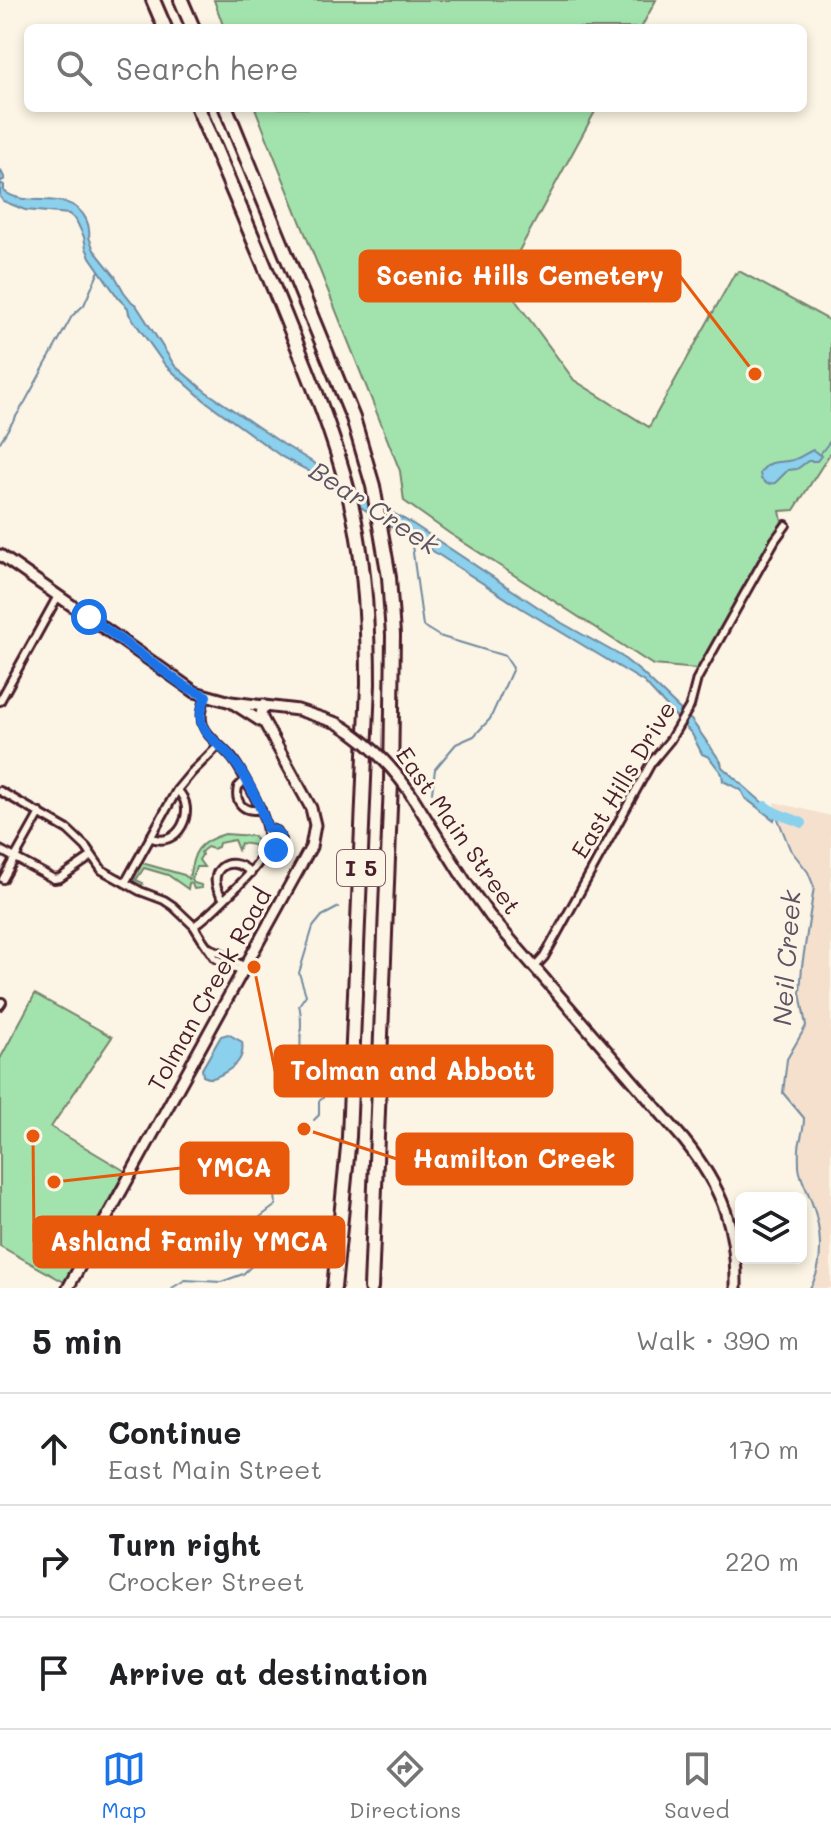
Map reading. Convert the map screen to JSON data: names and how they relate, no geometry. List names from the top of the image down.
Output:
{
  "streets": {
    "highway": ["I 5"],
    "street": ["East Hills Drive", "East Main Street", "Tolman Creek Road"]
  },
  "crossings": [
    ["East Hills Drive", "East Main Street"],
    ["East Main Street", "Tolman Creek Road"]
  ],
  "water": ["Bear Creek", "Neil Creek"],
  "places": [
    "Scenic Hills Cemetery",
    "Tolman and Abbott",
    "Hamilton Creek",
    "Ashland Family YMCA",
    "YMCA"
  ],
  "page": {
    "search": "Search here",
    "heading": ["5 min", "Walk · 390 m"],
    "list": [
      ["Continue", "East Main Street", "170 m"],
      ["Turn right", "Crocker Street", "220 m"],
      "Arrive at destination"
    ],
    "nav": ["Map", "Directions", "Saved"]
  }
}
